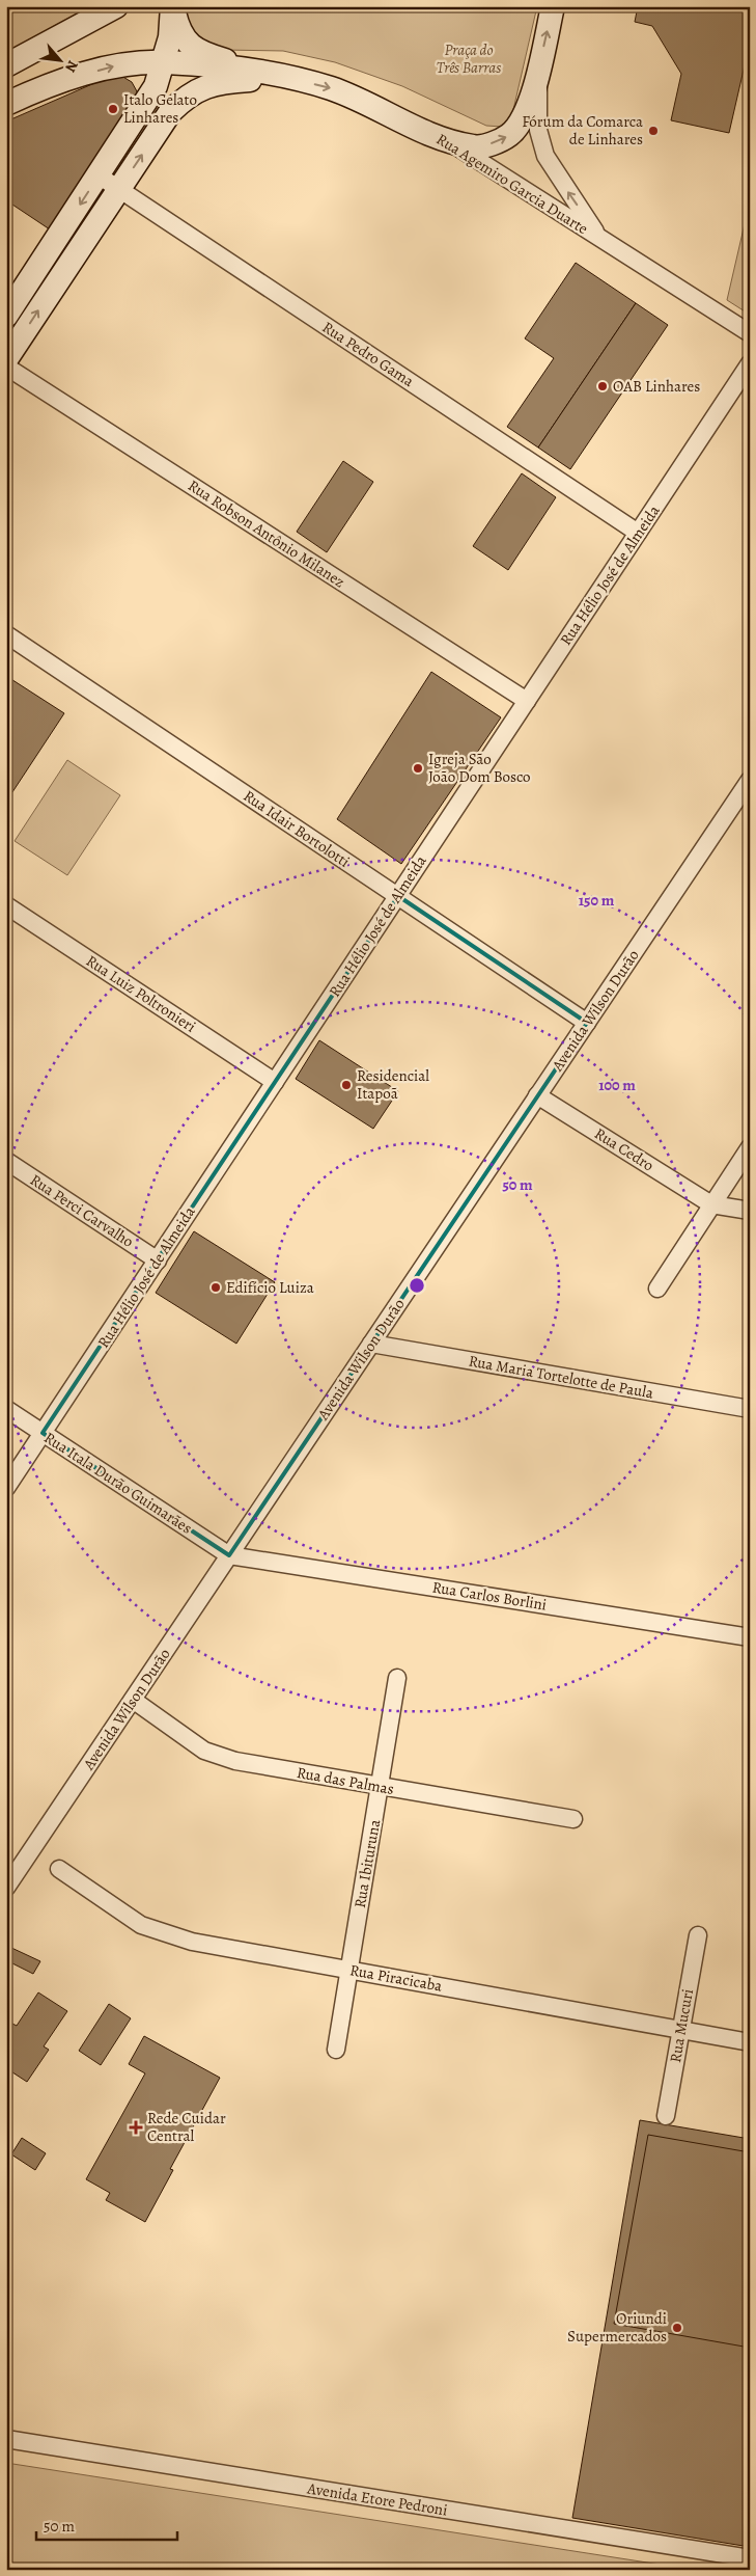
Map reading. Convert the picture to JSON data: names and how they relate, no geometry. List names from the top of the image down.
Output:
{
  "streets": {
    "main road": ["Rua Agemiro Garcia Duarte"],
    "street": [
      "Rua Pedro Gama",
      "Rua Robson Antônio Milanez",
      "Rua Hélio José de Almeida",
      "Rua Idair Bortolotti",
      "Rua Luiz Poltronieri",
      "Avenida Wilson Durão",
      "Rua Cedro",
      "Rua Perci Carvalho",
      "Rua Maria Tortelotte de Paula",
      "Rua Itala Durão Guimarães",
      "Rua Carlos Borlini",
      "Rua das Palmas",
      "Rua Ibituruna",
      "Rua Piracicaba",
      "Rua Mucuri",
      "Avenida Etore Pedroni"
    ]
  },
  "crossings": [
    ["Rua Pedro Gama", "Rua Hélio José de Almeida"],
    ["Rua Robson Antônio Milanez", "Rua Hélio José de Almeida"],
    ["Rua Hélio José de Almeida", "Rua Idair Bortolotti"],
    ["Rua Hélio José de Almeida", "Rua Luiz Poltronieri"],
    ["Rua Hélio José de Almeida", "Rua Perci Carvalho"],
    ["Rua Hélio José de Almeida", "Rua Itala Durão Guimarães"],
    ["Rua Idair Bortolotti", "Avenida Wilson Durão"],
    ["Avenida Wilson Durão", "Rua Cedro"],
    ["Avenida Wilson Durão", "Rua Maria Tortelotte de Paula"],
    ["Avenida Wilson Durão", "Rua Itala Durão Guimarães"],
    ["Avenida Wilson Durão", "Rua Carlos Borlini"],
    ["Avenida Wilson Durão", "Rua das Palmas"],
    ["Rua Itala Durão Guimarães", "Rua Carlos Borlini"],
    ["Rua das Palmas", "Rua Ibituruna"],
    ["Rua Ibituruna", "Rua Piracicaba"],
    ["Rua Piracicaba", "Rua Mucuri"]
  ],
  "one_way": ["Rua Agemiro Garcia Duarte"],
  "parks": ["Praça do Três Barras"],
  "places": {
    "other": [
      "Italo Gelato Linhares",
      "Fórum da Comarca de Linhares",
      "OAB Linhares",
      "Igreja São João Dom Bosco",
      "Residencial Itapoã",
      "Edifício Luiza",
      "Oriundi Supermercados"
    ],
    "health": ["Rede Cuidar Central"]
  },
  "scale_bar": "50 m",
  "north": "bottom right",
  "rings": ["150 m", "100 m", "50 m"]
}
